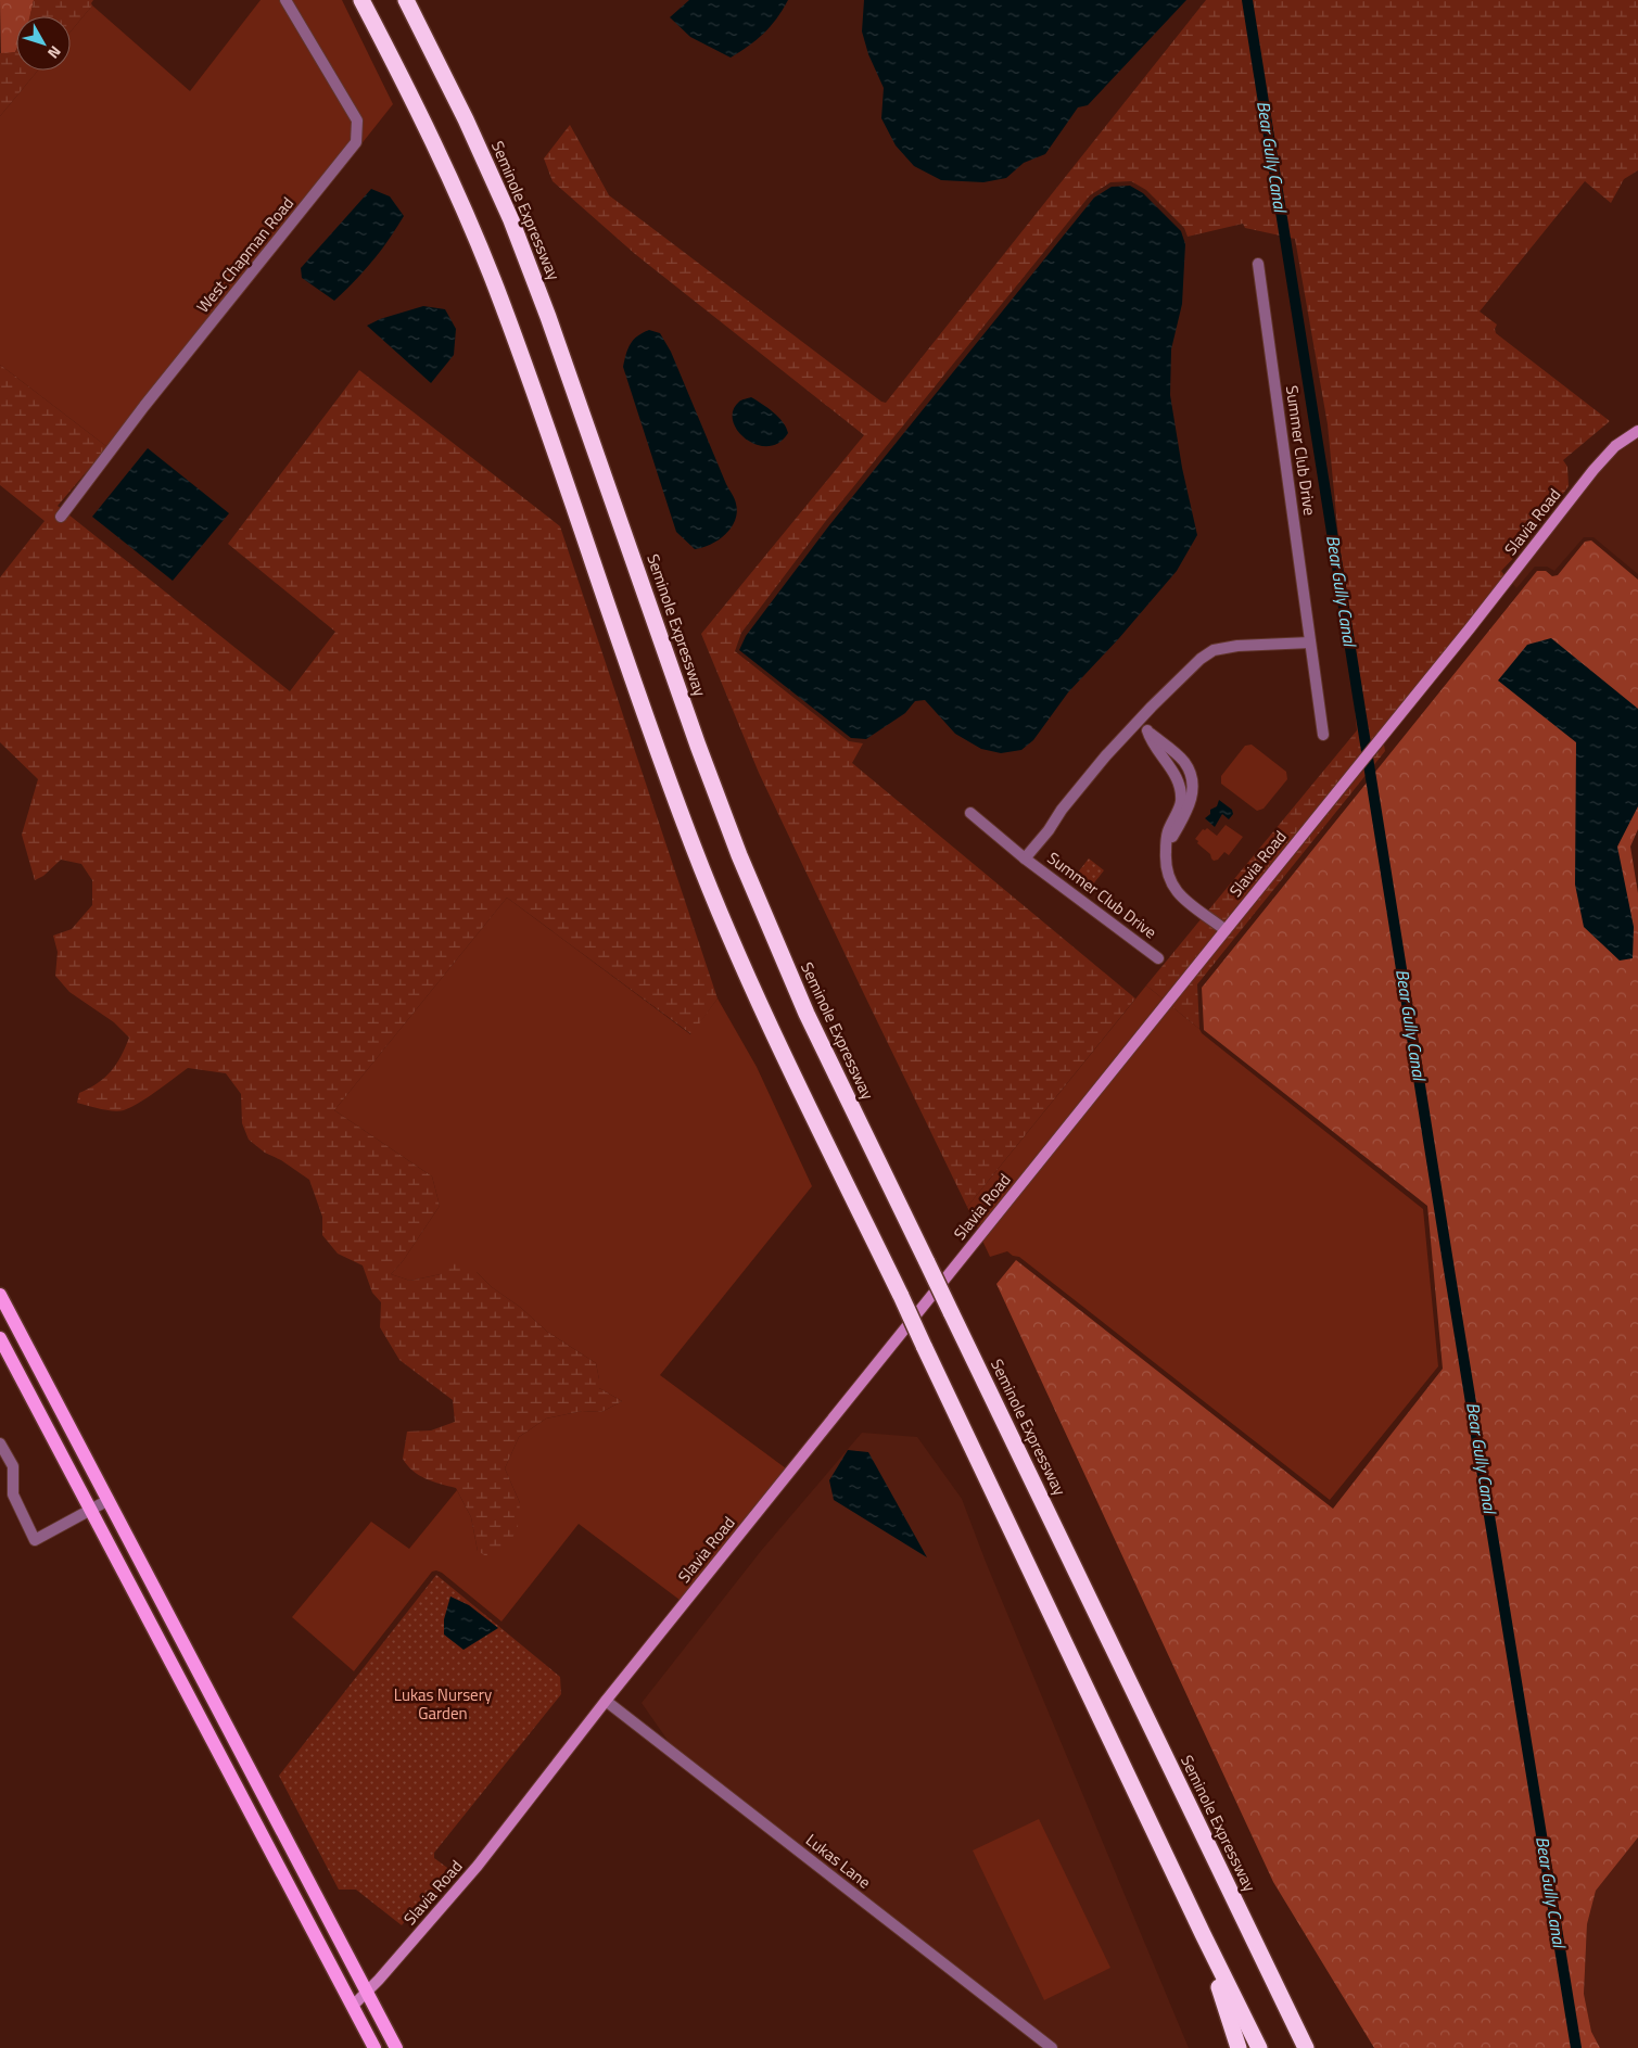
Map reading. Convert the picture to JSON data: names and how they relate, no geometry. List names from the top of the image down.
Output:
{
  "streets": {
    "highway": ["Seminole Expressway"],
    "street": [
      "West Chapman Road",
      "Summer Club Drive",
      "Slavia Road",
      "Lukas Lane"
    ]
  },
  "crossings": [
    ["Slavia Road", "Lukas Lane"]
  ],
  "water": ["Bear Gully Canal"],
  "parks": ["Lukas Nursery Garden"],
  "north": "bottom right"
}
